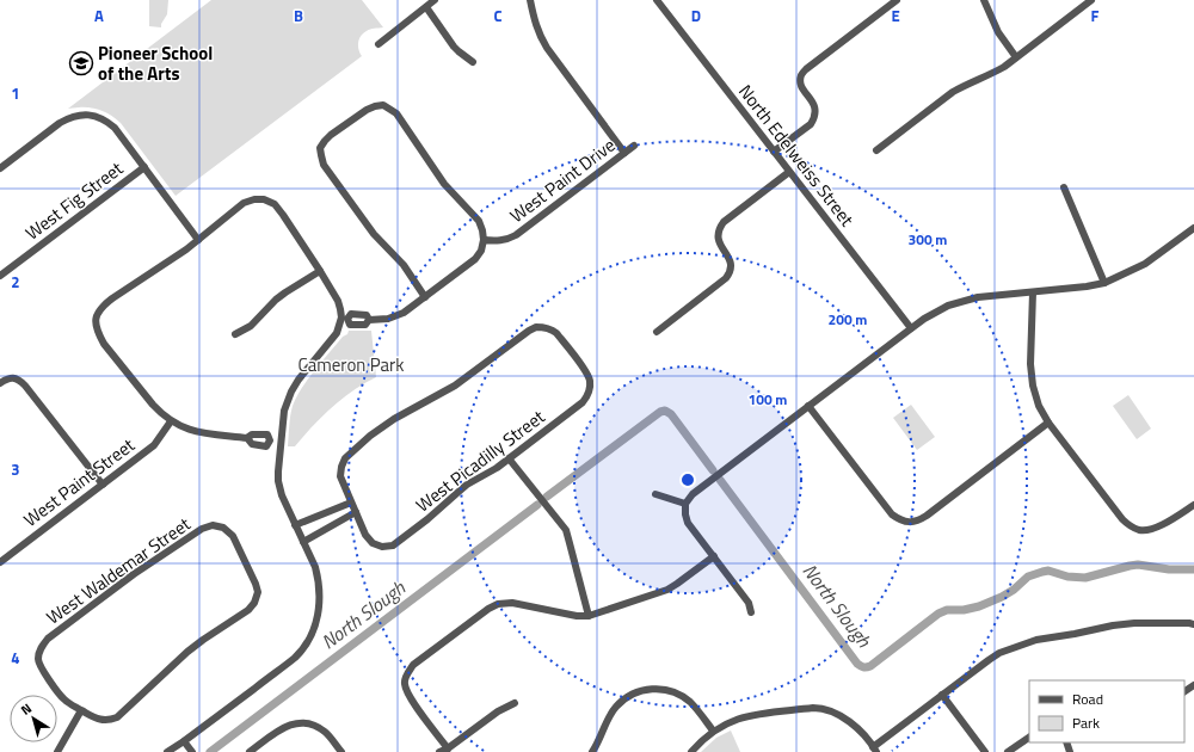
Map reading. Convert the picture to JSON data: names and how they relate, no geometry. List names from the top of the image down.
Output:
{
  "streets": {
    "street": [
      "North Edelweiss Street",
      "West Paint Drive",
      "West Fig Street",
      "West Picadilly Street",
      "West Paint Street",
      "West Waldemar Street"
    ]
  },
  "water": ["North Slough"],
  "parks": ["Cameron Park"],
  "places": {
    "school or university": ["Pioneer School of the Arts"]
  },
  "legend": ["Road", "Park"],
  "north": "top left",
  "grid": {
    "columns": [
      "A",
      "B",
      "C",
      "D",
      "E",
      "F"
    ],
    "rows": [
      "1",
      "2",
      "3",
      "4"
    ]
  },
  "rings": ["300 m", "200 m", "100 m"]
}
